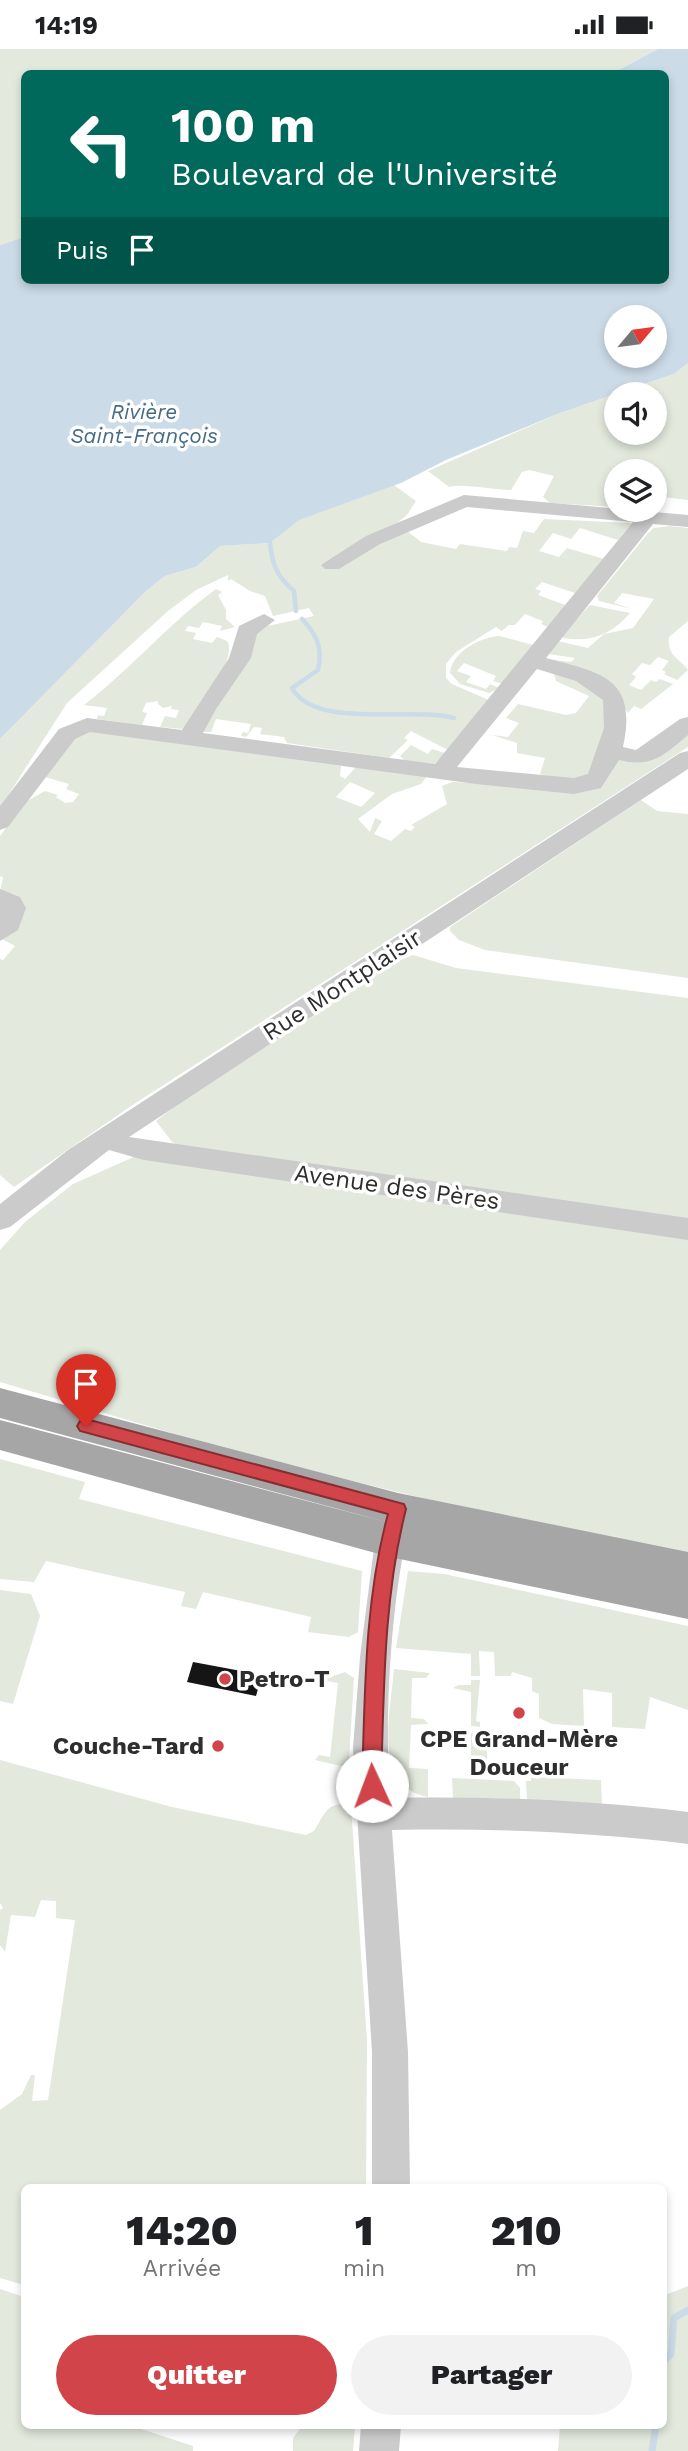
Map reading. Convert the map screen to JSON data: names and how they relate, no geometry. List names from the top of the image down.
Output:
{
  "streets": {
    "street": ["Rue Montplaisir", "Avenue des Pères"]
  },
  "crossings": [
    ["Rue Montplaisir", "Avenue des Pères"]
  ],
  "water": ["Rivière Saint-François"],
  "places": ["Petro-T", "CPE Grand-Mère Douceur", "Couche-Tard"],
  "north": "top right",
  "page": {
    "status": "14:19",
    "turn": ["100 m", "Boulevard de l'Université"],
    "then": "Puis",
    "eta": [
      "14:20",
      "Arrivée",
      "1",
      "min",
      "210",
      "m"
    ],
    "buttons": ["Quitter", "Partager"]
  }
}
